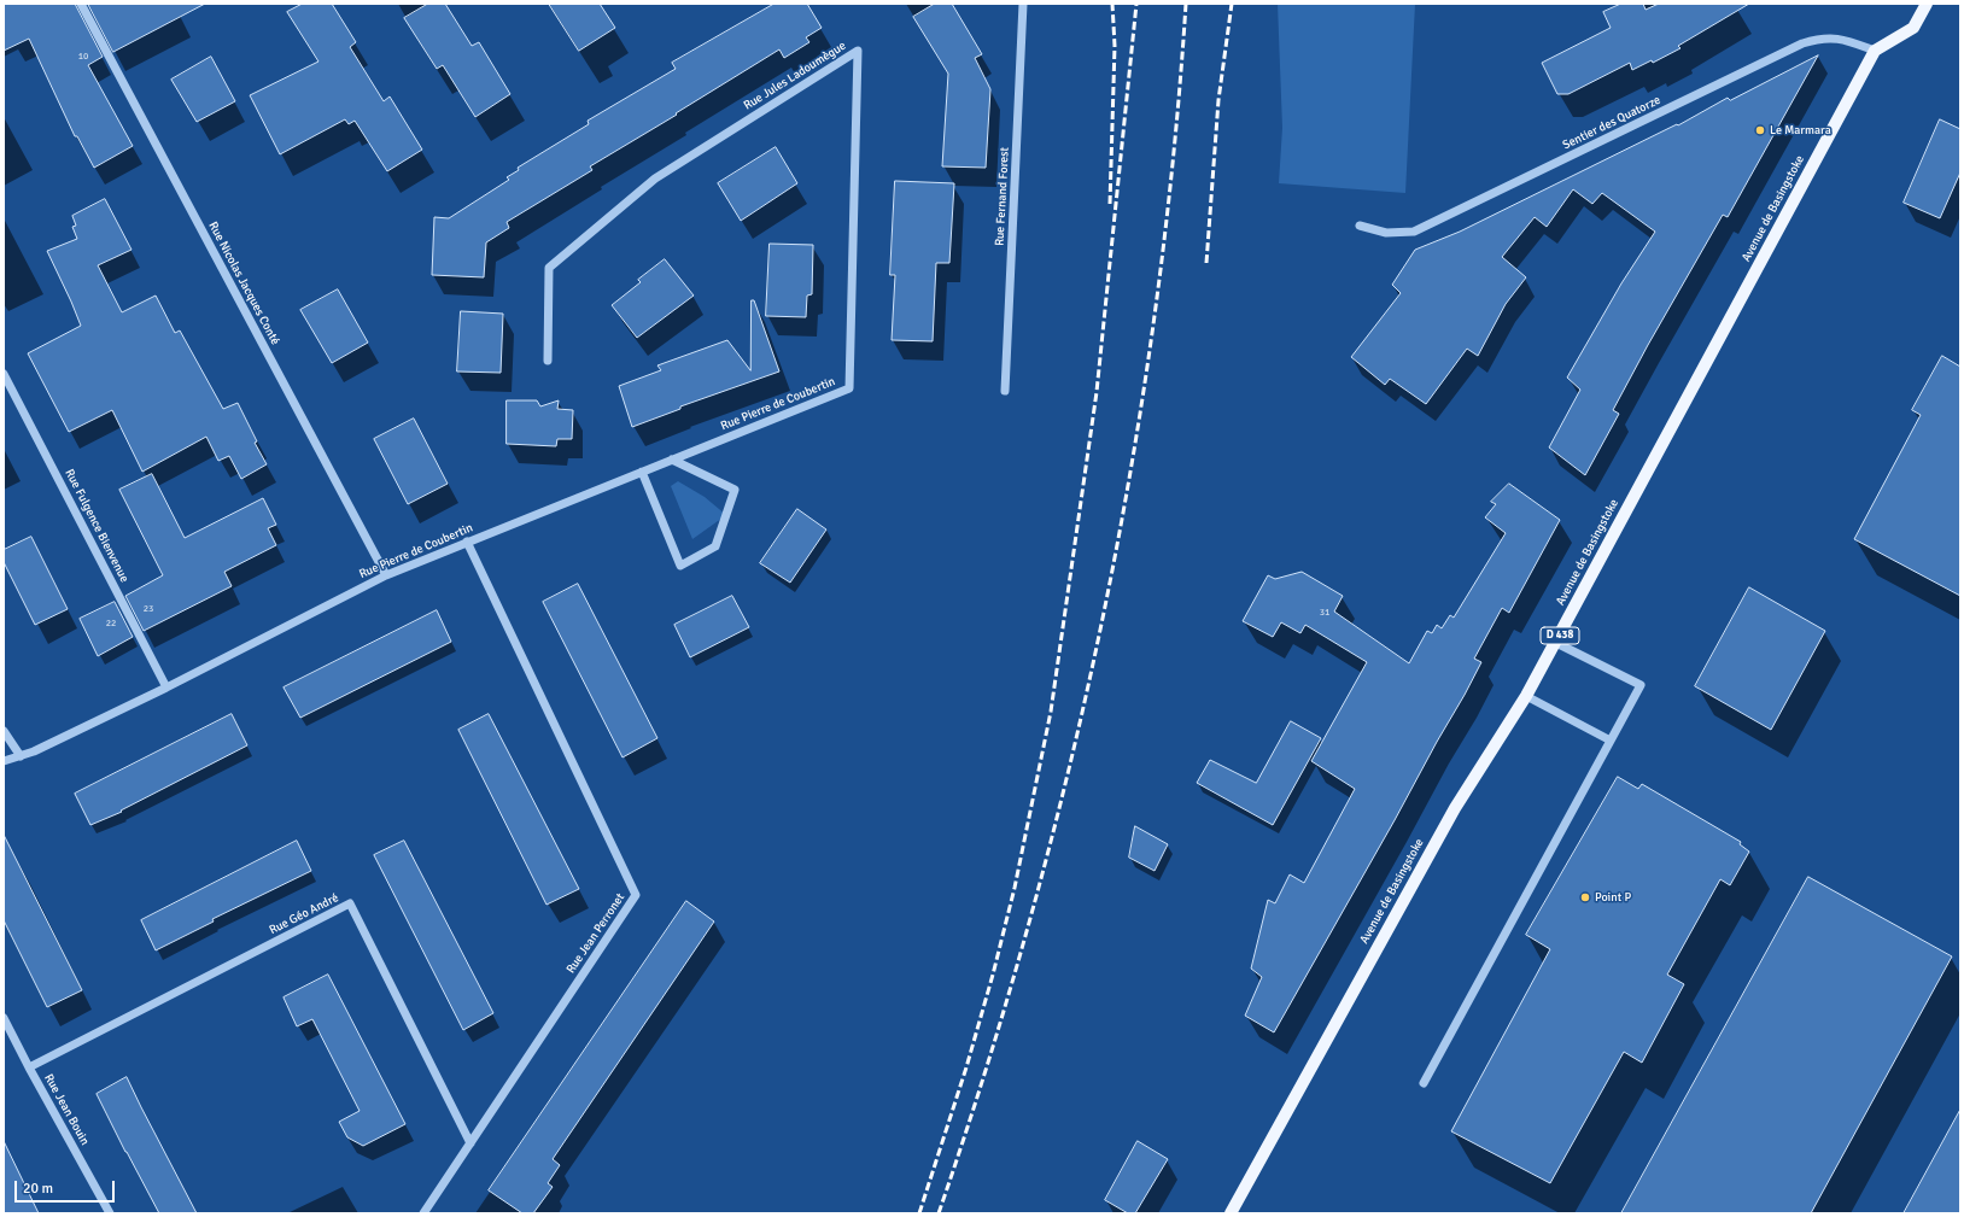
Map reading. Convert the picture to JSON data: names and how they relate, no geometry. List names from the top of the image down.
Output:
{
  "streets": {
    "main road": ["Avenue de Basingstoke", "D 438"],
    "street": [
      "Rue Jules Ladoumègue",
      "Sentier des Quatorze",
      "Rue Fernand Forest",
      "Rue Nicolas Jacques Conté",
      "Rue Pierre de Coubertin",
      "Rue Fulgence Bienvenue",
      "Rue Géo André",
      "Rue Jean Perronet",
      "Rue Jean Bouin"
    ]
  },
  "crossings": [
    ["Rue Jules Ladoumègue", "Rue Pierre de Coubertin"],
    ["Sentier des Quatorze", "Avenue de Basingstoke"],
    ["Rue Nicolas Jacques Conté", "Rue Pierre de Coubertin"],
    ["Rue Pierre de Coubertin", "Rue Fulgence Bienvenue"],
    ["Rue Pierre de Coubertin", "Rue Jean Perronet"],
    ["Rue Géo André", "Rue Jean Perronet"],
    ["Rue Géo André", "Rue Jean Bouin"]
  ],
  "places": ["Le Marmara", "Point P"],
  "house_numbers": [
    "10",
    "23",
    "31",
    "22"
  ],
  "scale_bar": "20 m"
}
